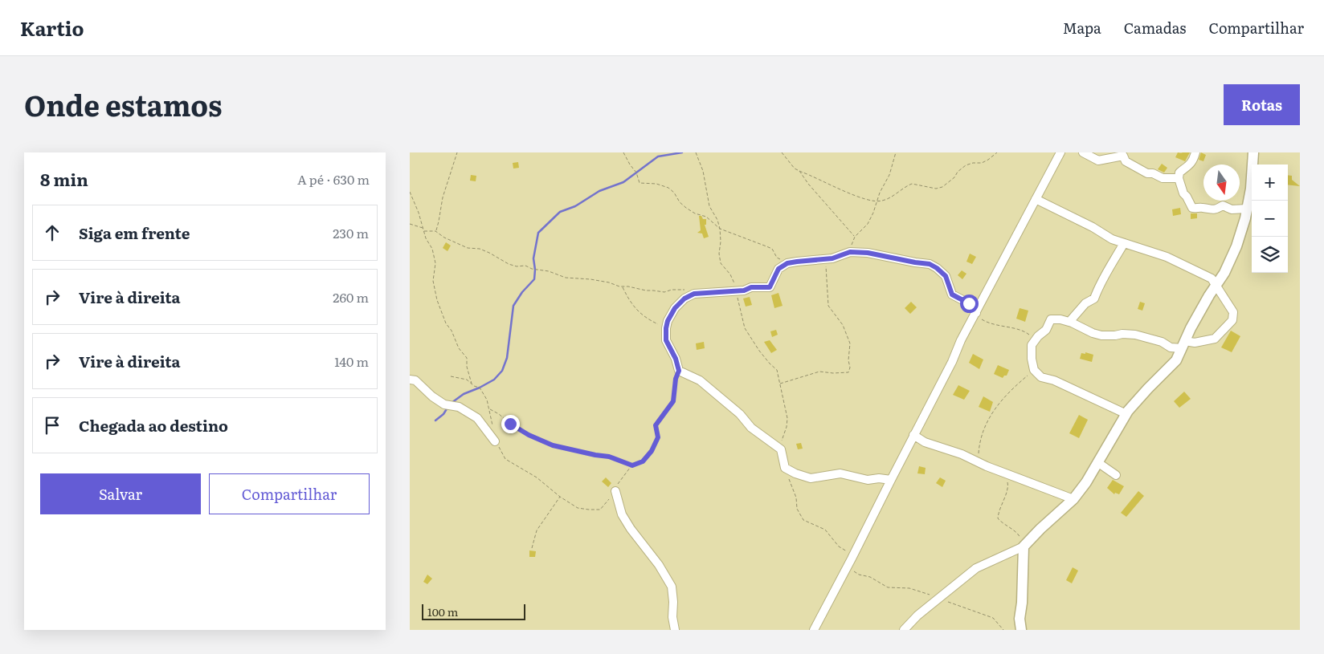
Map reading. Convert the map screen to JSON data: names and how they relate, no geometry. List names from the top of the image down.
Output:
{
  "scale_bar": "100 m",
  "north": "bottom",
  "page": {
    "header": "Kartio",
    "nav": ["Mapa", "Camadas", "Compartilhar"],
    "title": "Onde estamos",
    "buttons": [
      "Rotas",
      ["Salvar", "Compartilhar"]
    ],
    "heading": ["8 min", "A pé · 630 m"],
    "map_buttons": ["+", "−"],
    "list": [
      ["Siga em frente", "230 m"],
      ["Vire à direita", "260 m"],
      ["Vire à direita", "140 m"],
      "Chegada ao destino"
    ],
    "scale": "100 m"
  }
}
